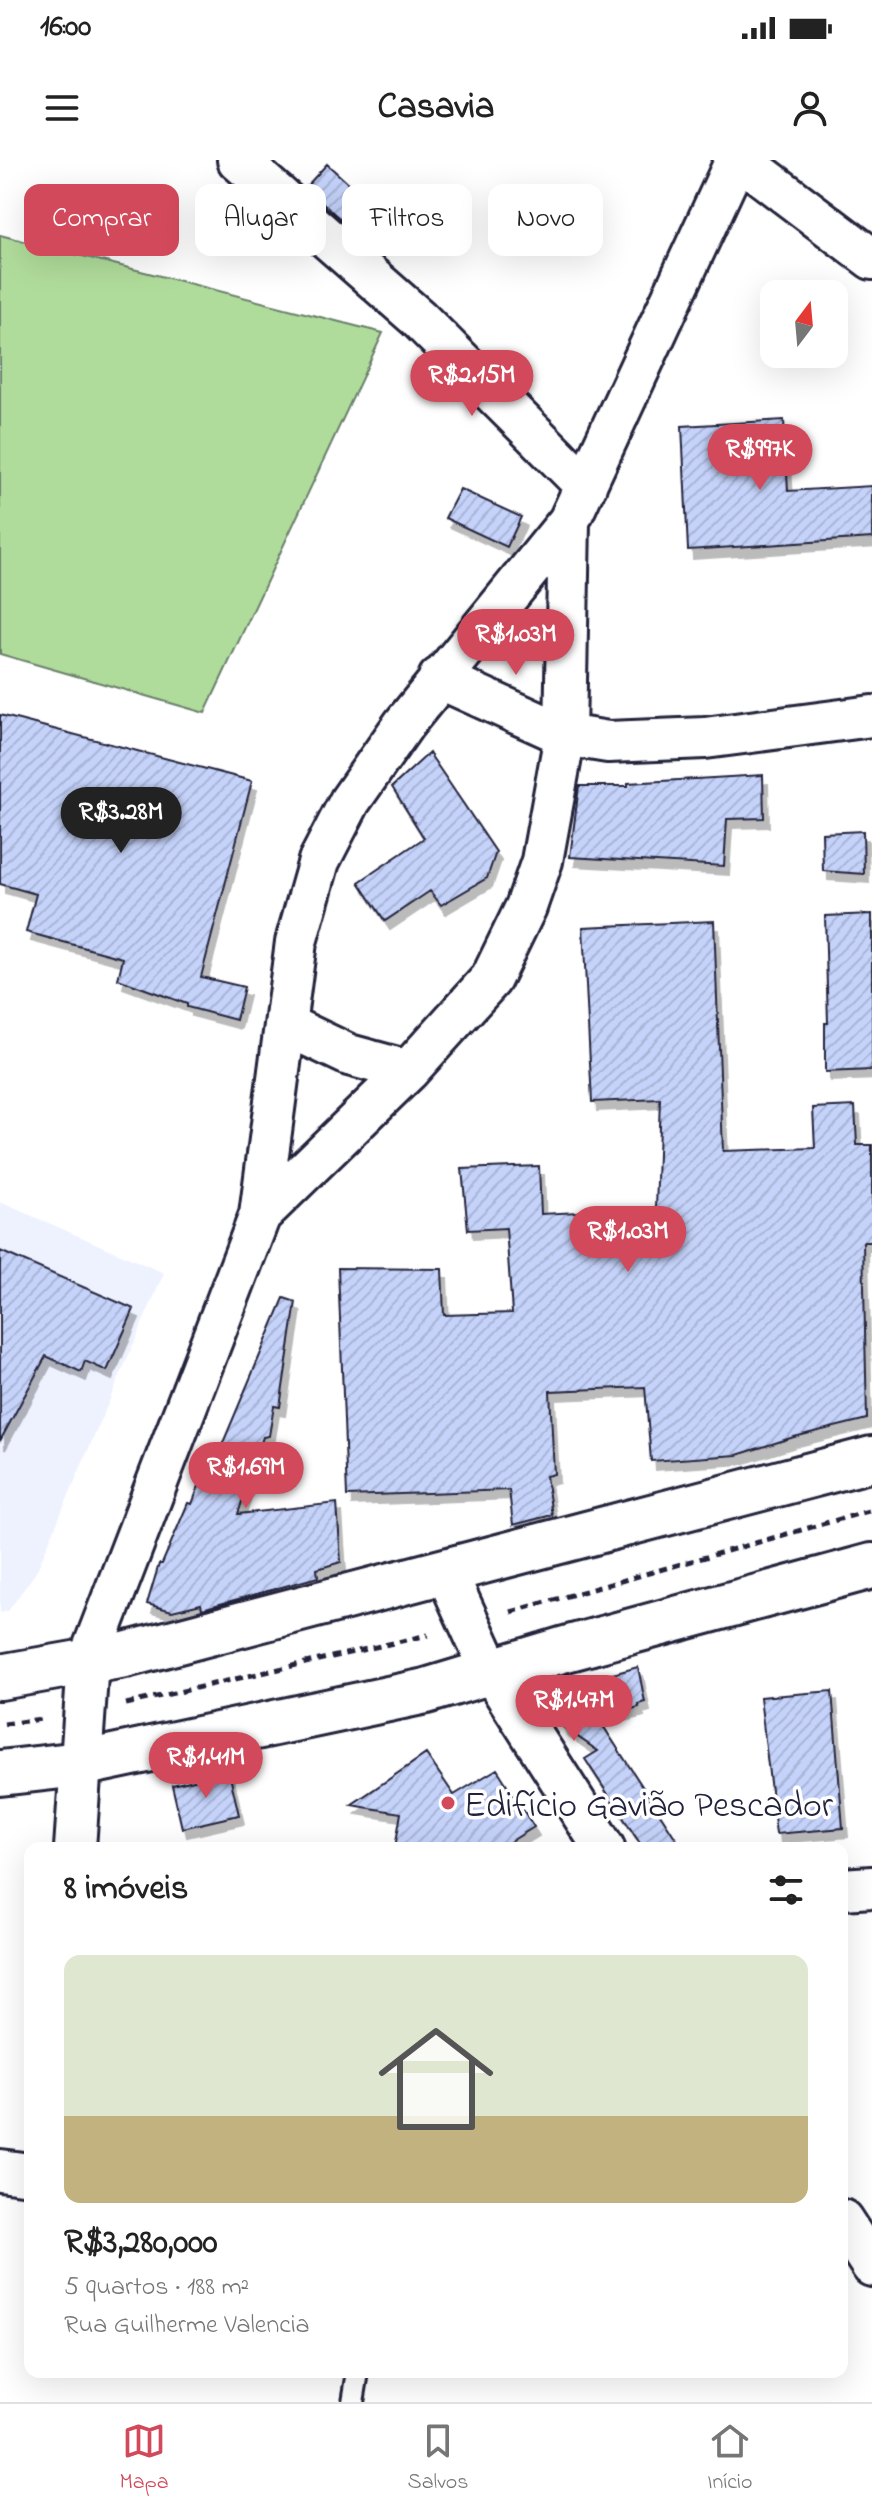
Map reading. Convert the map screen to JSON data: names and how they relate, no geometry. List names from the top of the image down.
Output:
{
  "places": ["Edifício Gavião Pescador"],
  "north": "top",
  "page": {
    "status": "16:00",
    "header": "Casavia",
    "chip": [
      "Comprar",
      "Alugar",
      "Filtros",
      "Novo"
    ],
    "price": [
      "R$2.15M",
      "R$997K",
      "R$1.03M",
      "R$3.28M",
      "R$1.03M",
      "R$1.69M",
      "R$1.47M",
      "R$1.41M"
    ],
    "heading": "8 imóveis",
    "list": [
      {
        "name": "R$3,280,000",
        "note": "5 quartos · 188 m² · Rua Guilherme Valencia"
      }
    ],
    "tabs": ["Mapa", "Salvos", "Início"]
  }
}
